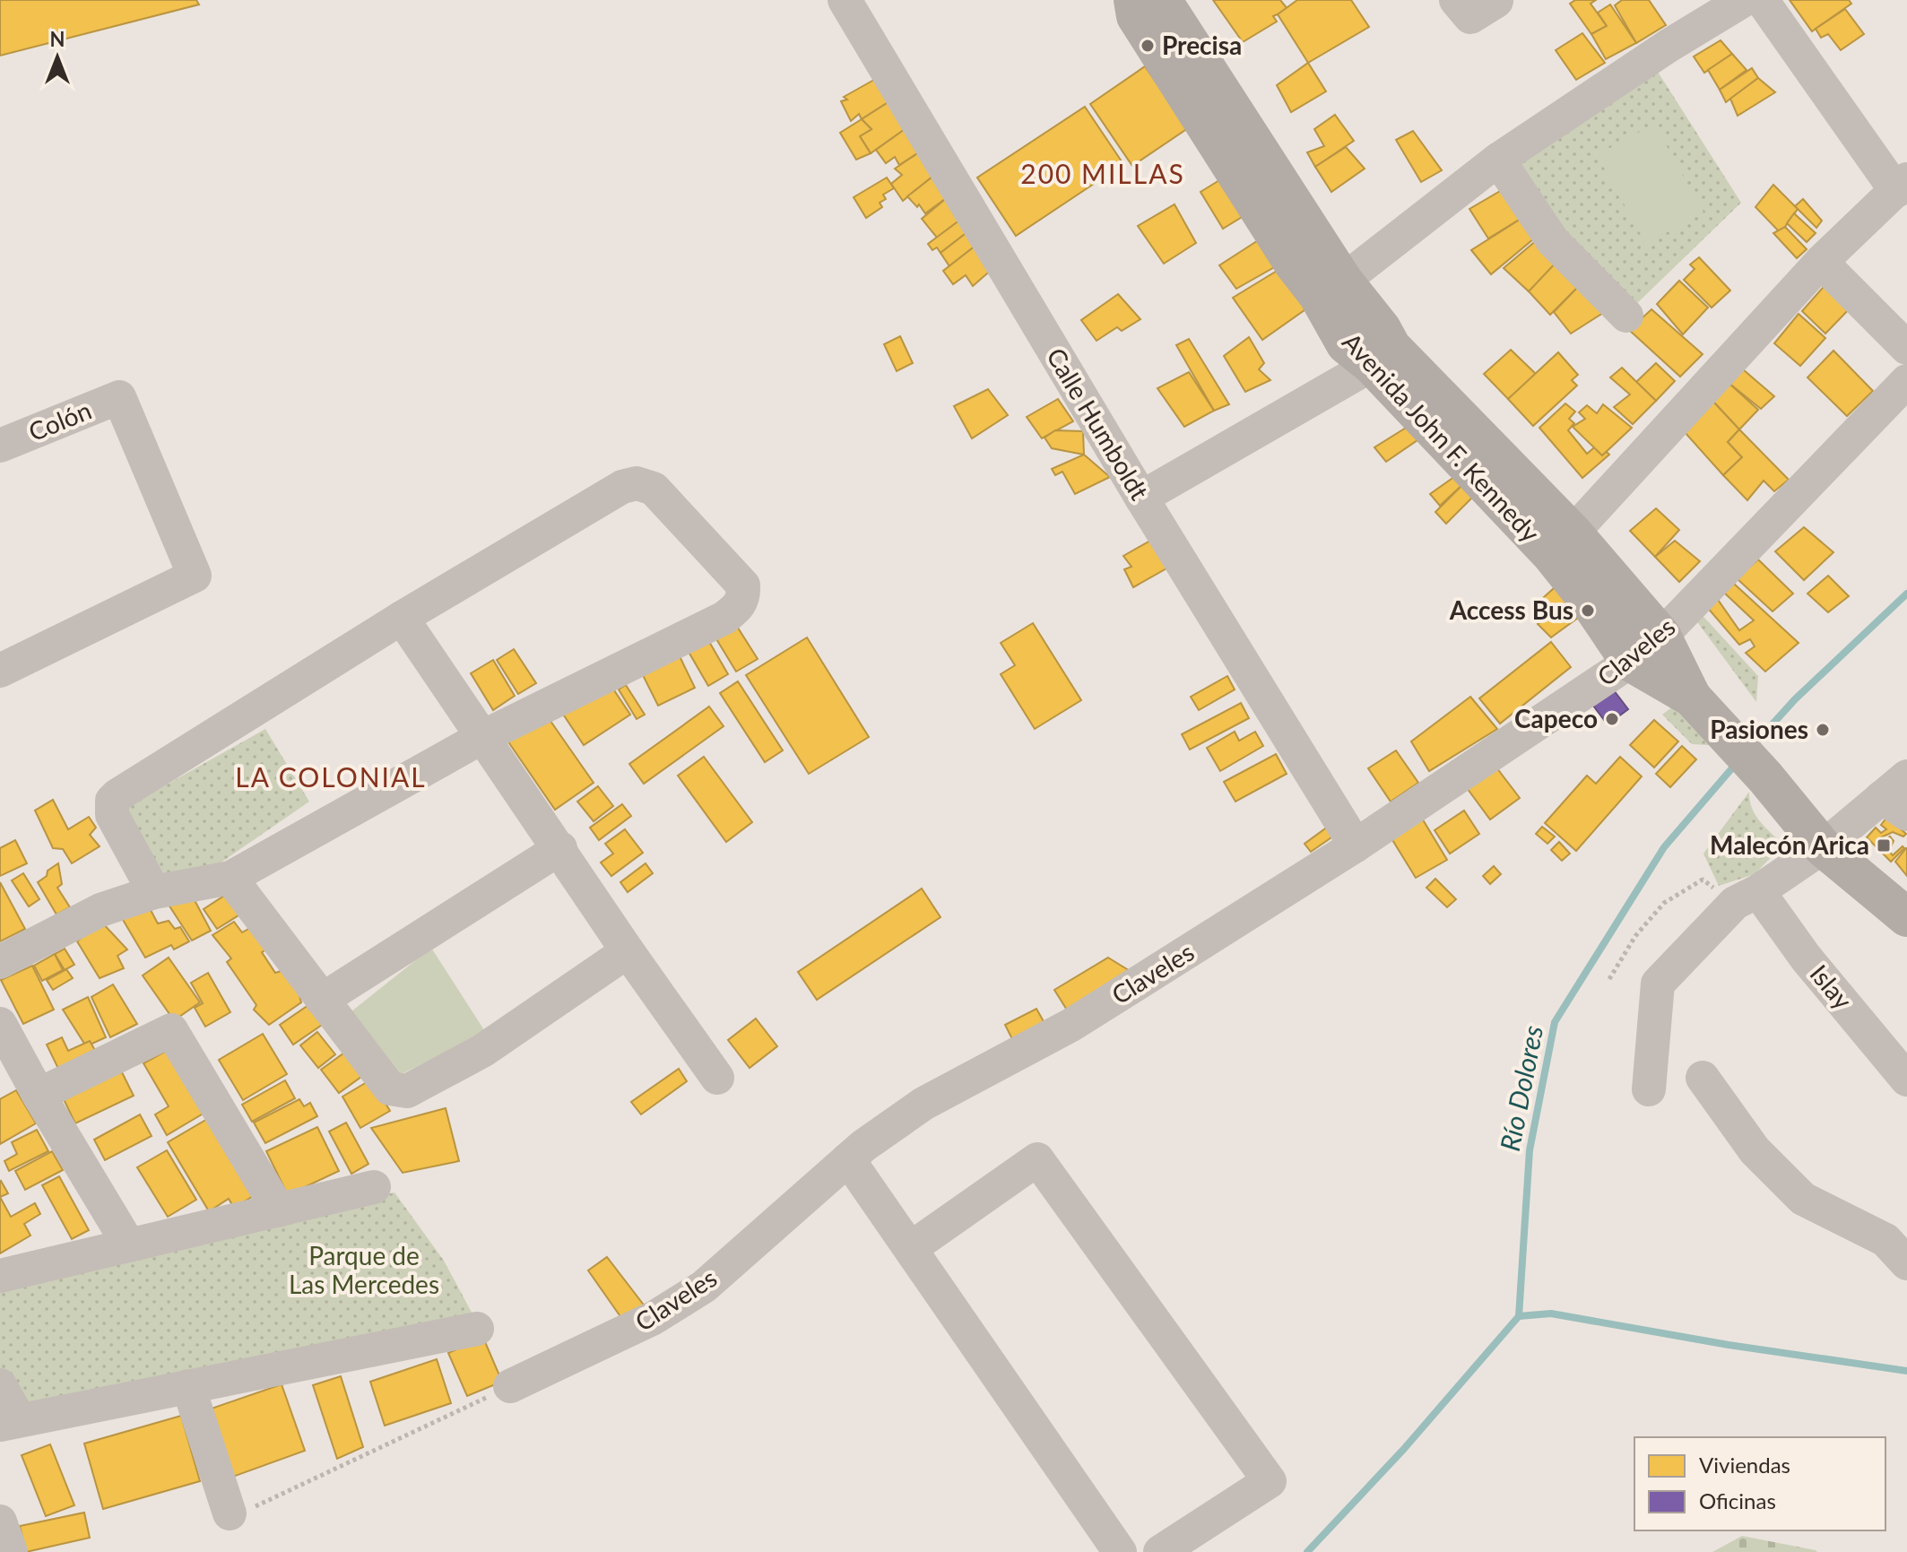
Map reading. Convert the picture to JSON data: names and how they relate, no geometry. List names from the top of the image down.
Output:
{
  "streets": {
    "main road": ["Avenida John F. Kennedy"],
    "street": [
      "Colón",
      "Calle Humboldt",
      "Claveles",
      "Islay"
    ]
  },
  "crossings": [
    ["Calle Humboldt", "Claveles"],
    ["Avenida John F. Kennedy", "Claveles"]
  ],
  "districts": ["200 MILLAS", "LA COLONIAL"],
  "water": ["Río Dolores"],
  "parks": ["Parque de Las Mercedes"],
  "places": {
    "other": [
      "Precisa",
      "Access Bus",
      "Capeco",
      "Pasiones"
    ],
    "transit": ["Malecón Arica"]
  },
  "legend": ["Viviendas", "Oficinas"],
  "north": "top"
}
